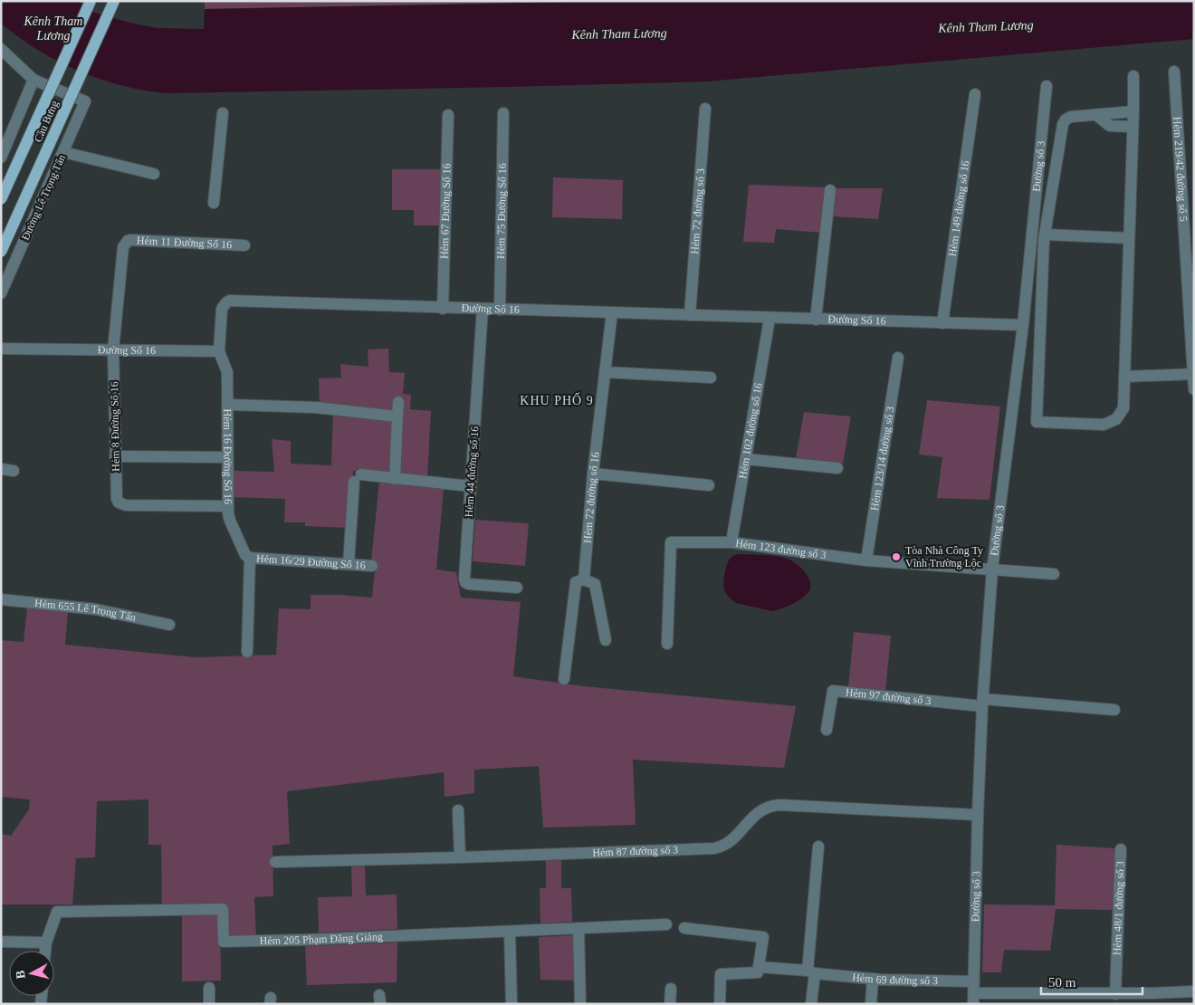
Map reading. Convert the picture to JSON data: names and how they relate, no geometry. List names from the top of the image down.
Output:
{
  "streets": {
    "main road": ["Cầu Bưng"],
    "street": [
      "Đường số 3",
      "Hẻm 219/42 đường số 5",
      "Đường Lê Trọng Tấn",
      "Hẻm 149 đường số 16",
      "Hẻm 75 Đường Số 16",
      "Hẻm 67 Đường Số 16",
      "Hẻm 72 đường số 3",
      "Hẻm 11 Đường Số 16",
      "Đường Số 16",
      "Hẻm 8 Đường Số 16",
      "Hẻm 102 đường số 16",
      "Hẻm 16 Đường Số 16",
      "Hẻm 123/14 đường số 3",
      "Hẻm 44 đường số 16",
      "Hẻm 72 đường số 16",
      "Hẻm 123 đường số 3",
      "Hẻm 16/29 Đường Số 16",
      "Hẻm 655 Lê Trọng Tấn",
      "Hẻm 97 đường số 3",
      "Hẻm 87 đường số 3",
      "Hẻm 48/1 đường số 3",
      "Hẻm 205 Phạm Đăng Giảng",
      "Hẻm 69 đường số 3"
    ]
  },
  "crossings": [
    ["Đường số 3", "Đường Số 16"],
    ["Đường số 3", "Hẻm 123 đường số 3"],
    ["Đường số 3", "Hẻm 97 đường số 3"],
    ["Đường số 3", "Hẻm 87 đường số 3"],
    ["Đường số 3", "Hẻm 69 đường số 3"],
    ["Hẻm 149 đường số 16", "Đường Số 16"],
    ["Hẻm 75 Đường Số 16", "Đường Số 16"],
    ["Hẻm 67 Đường Số 16", "Đường Số 16"],
    ["Hẻm 72 đường số 3", "Đường Số 16"],
    ["Hẻm 11 Đường Số 16", "Đường Số 16"],
    ["Hẻm 11 Đường Số 16", "Hẻm 8 Đường Số 16"],
    ["Đường Số 16", "Hẻm 8 Đường Số 16"],
    ["Đường Số 16", "Hẻm 102 đường số 16"],
    ["Đường Số 16", "Hẻm 16 Đường Số 16"],
    ["Đường Số 16", "Hẻm 44 đường số 16"],
    ["Đường Số 16", "Hẻm 72 đường số 16"],
    ["Hẻm 8 Đường Số 16", "Hẻm 16 Đường Số 16"],
    ["Hẻm 102 đường số 16", "Hẻm 123 đường số 3"],
    ["Hẻm 16 Đường Số 16", "Hẻm 16/29 Đường Số 16"],
    ["Hẻm 123/14 đường số 3", "Hẻm 123 đường số 3"]
  ],
  "districts": ["KHU PHỐ 9"],
  "water": ["Kênh Tham Lương"],
  "places": ["Tòa Nhà Công Ty Vĩnh Trường Lộc"],
  "scale_bar": "50 m",
  "north": "left"
}
